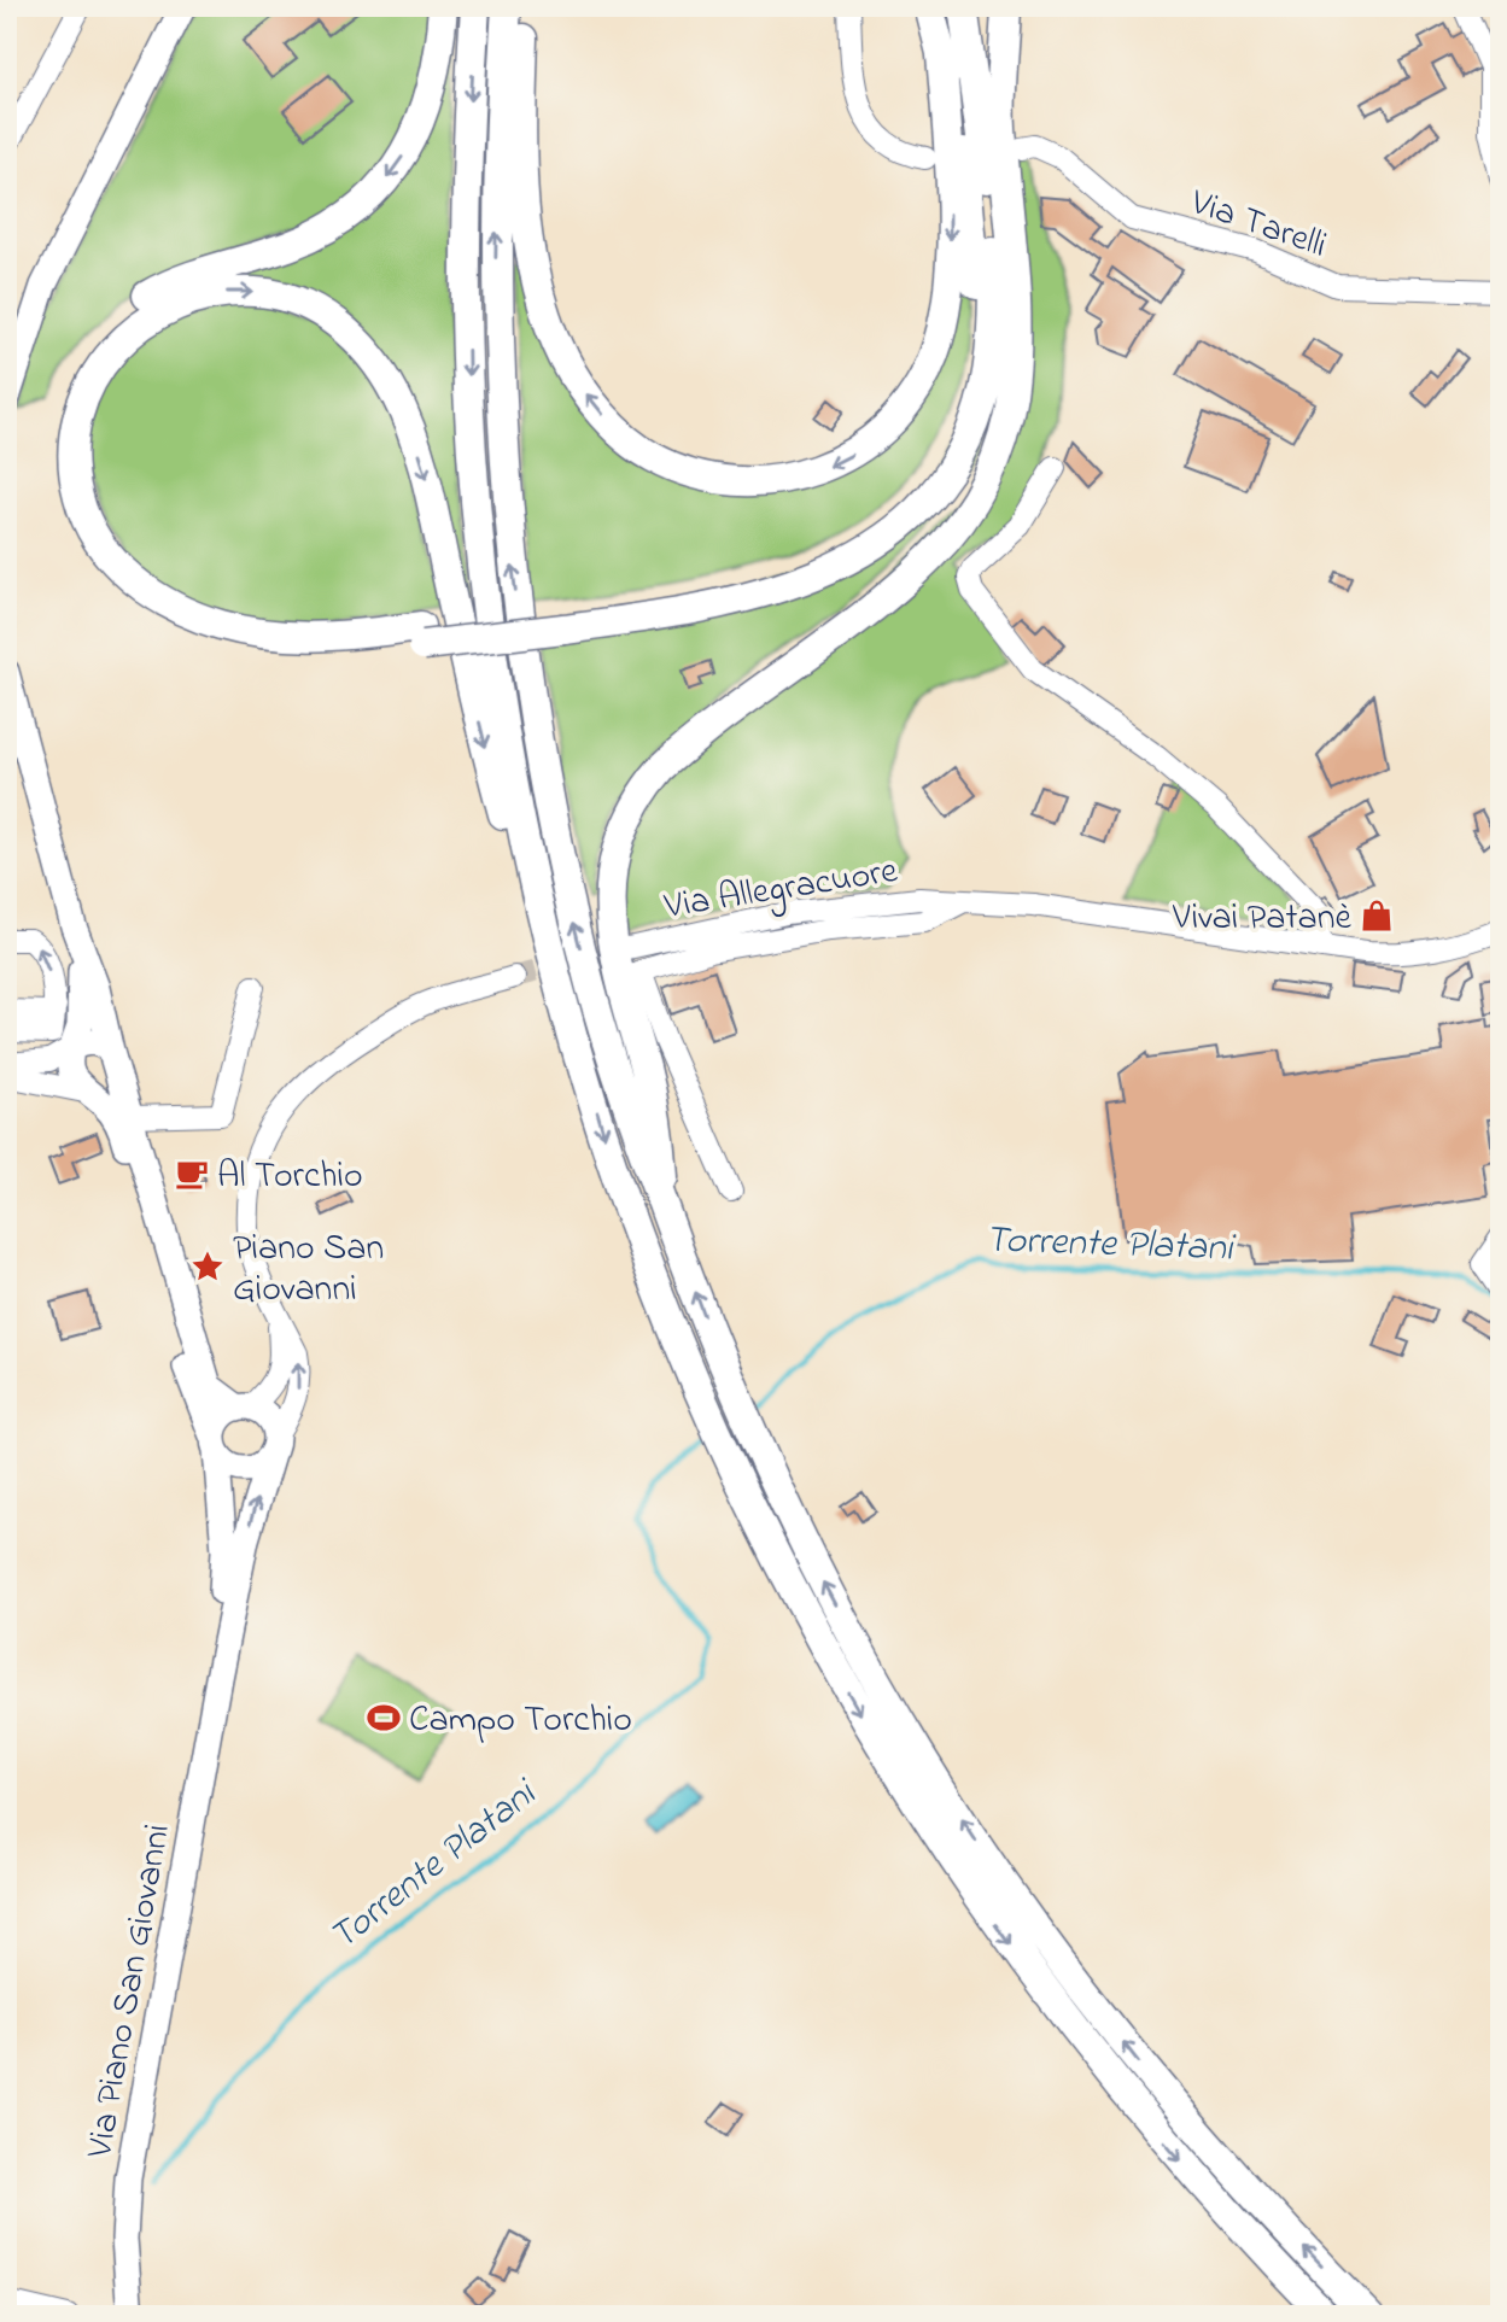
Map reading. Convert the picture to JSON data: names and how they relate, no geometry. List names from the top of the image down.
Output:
{
  "streets": {
    "main road": ["Via Piano San Giovanni"],
    "street": ["Via Tarelli", "Via Allegracuore"]
  },
  "water": ["Torrente Platani"],
  "places": {
    "shop": ["Vivai Patanè"],
    "cafe": ["Al Torchio"],
    "place": ["Piano San Giovanni"],
    "sports": ["Campo Torchio"]
  }
}
